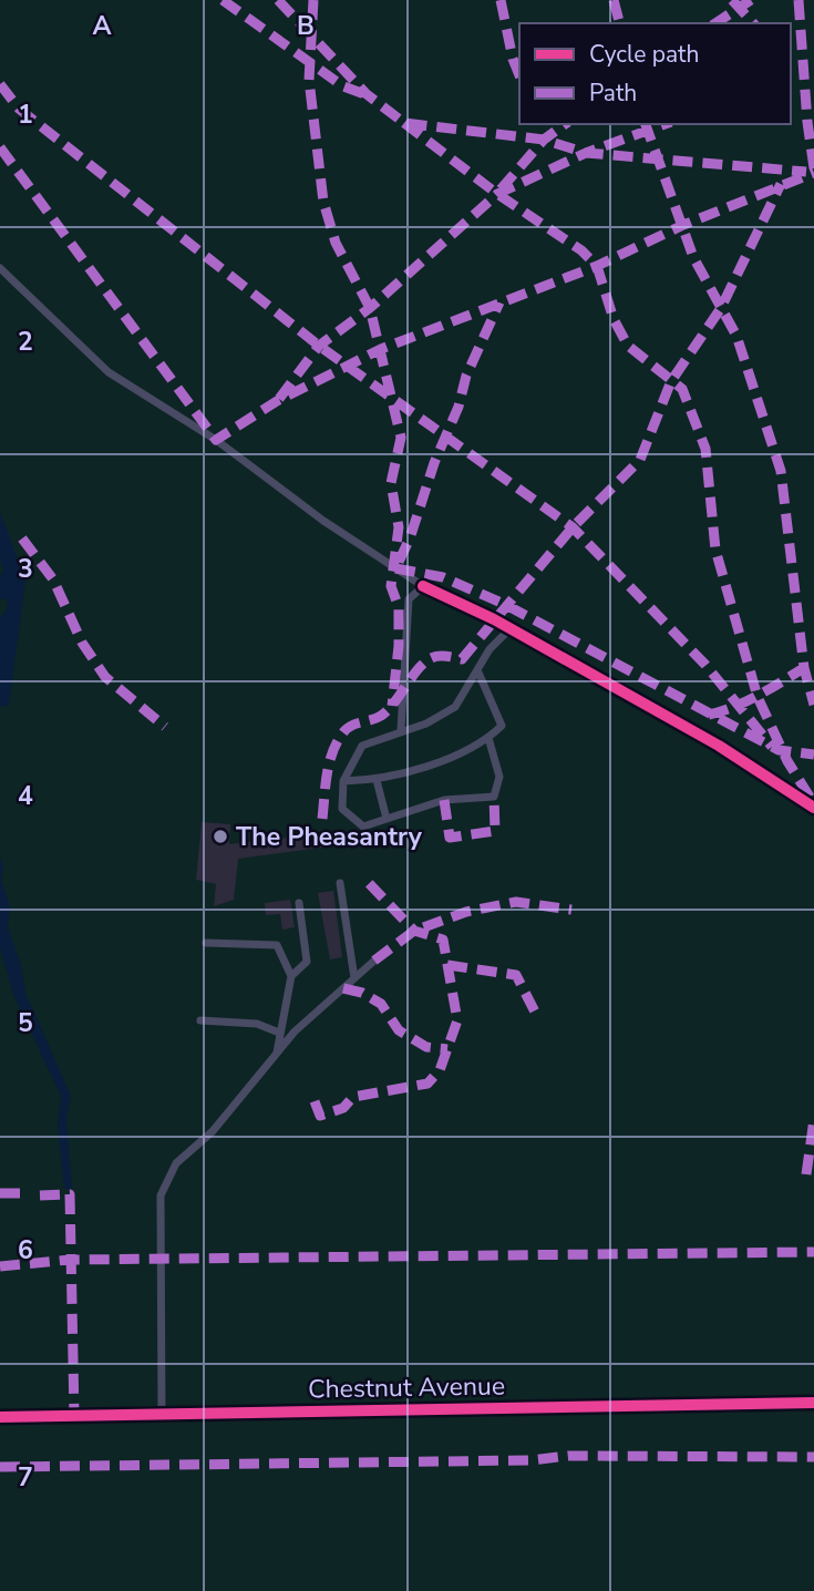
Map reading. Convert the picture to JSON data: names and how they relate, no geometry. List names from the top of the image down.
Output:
{
  "streets": {
    "street": ["Chestnut Avenue"]
  },
  "places": ["The Pheasantry"],
  "legend": ["Cycle path", "Path"],
  "grid": {
    "columns": ["A", "B"],
    "rows": [
      "1",
      "2",
      "3",
      "4",
      "5",
      "6",
      "7"
    ]
  }
}
